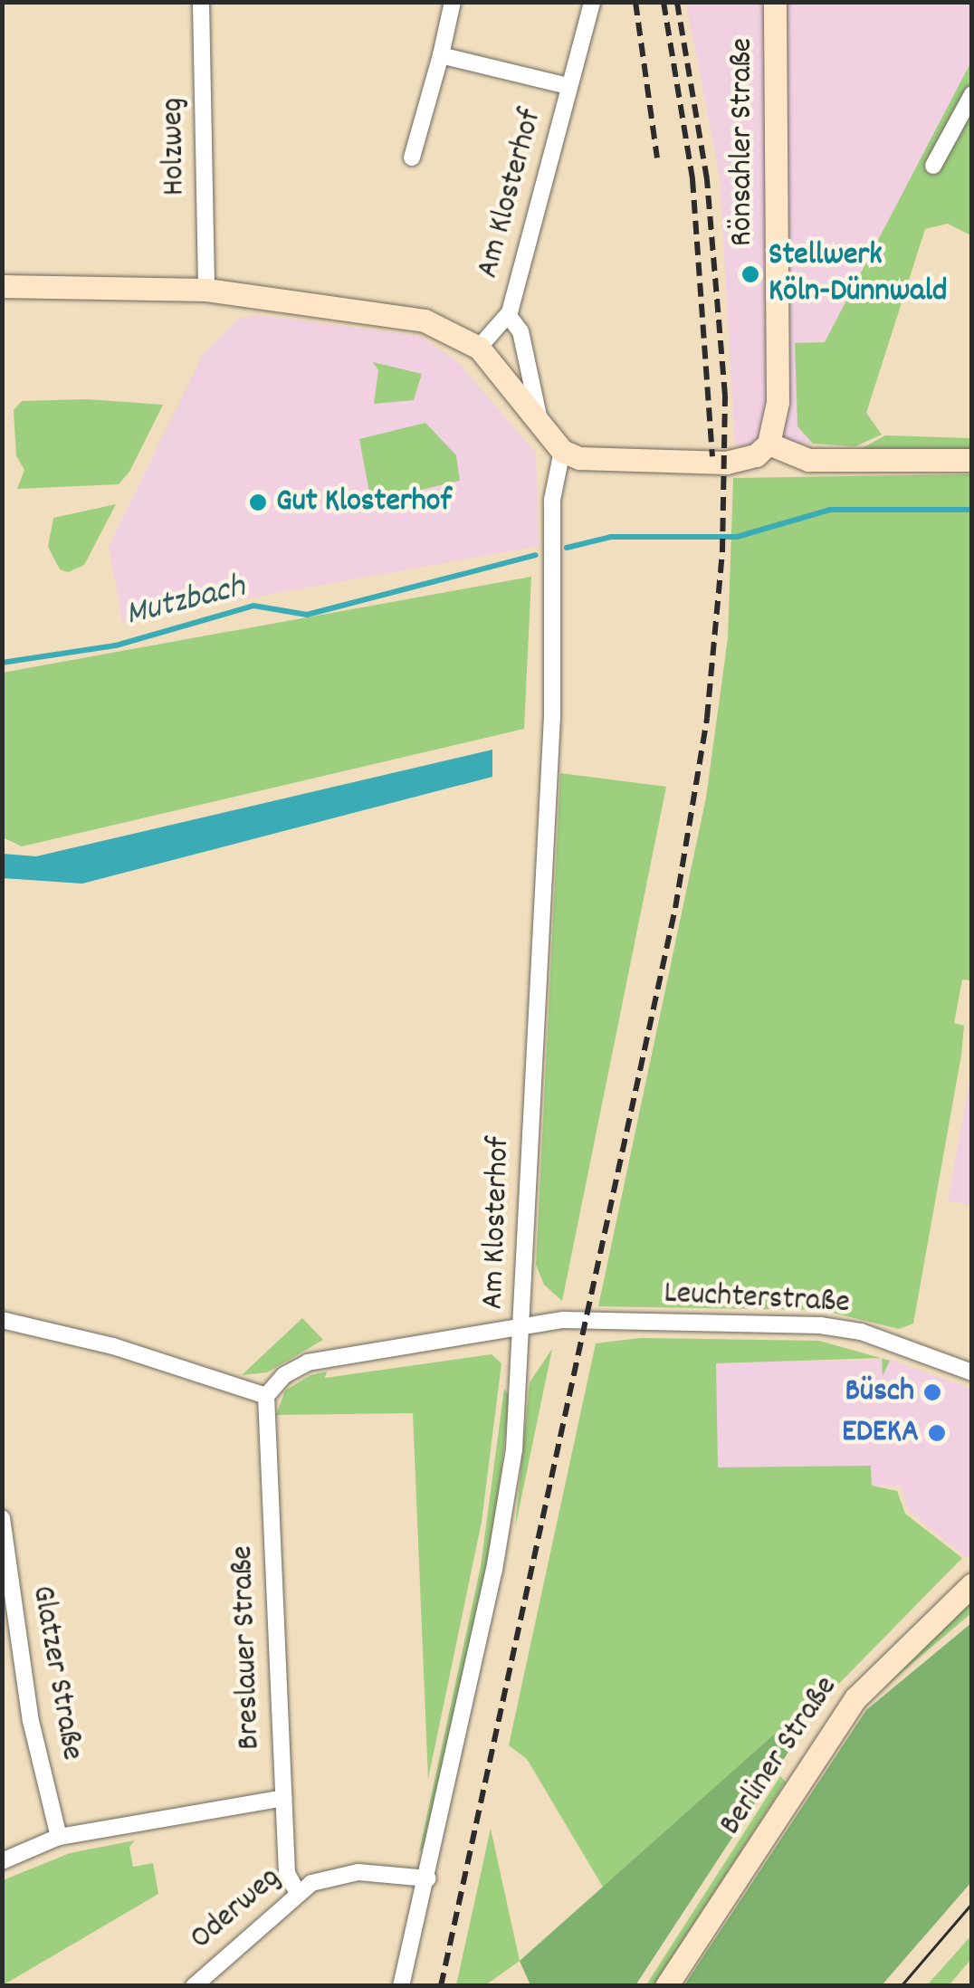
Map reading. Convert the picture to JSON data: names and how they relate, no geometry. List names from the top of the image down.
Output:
{
  "streets": {
    "main road": ["Rönsahler Straße", "Berliner Straße"],
    "street": [
      "Holzweg",
      "Am Klosterhof",
      "Leuchterstraße",
      "Breslauer Straße",
      "Glatzer Straße",
      "Oderweg"
    ]
  },
  "crossings": [
    ["Am Klosterhof", "Leuchterstraße"],
    ["Am Klosterhof", "Oderweg"],
    ["Leuchterstraße", "Breslauer Straße"],
    ["Breslauer Straße", "Oderweg"]
  ],
  "water": ["Mutzbach"],
  "places": [
    "Stellwerk Köln-Dünnwald",
    "Gut Klosterhof",
    "Büsch",
    "EDEKA"
  ]
}
